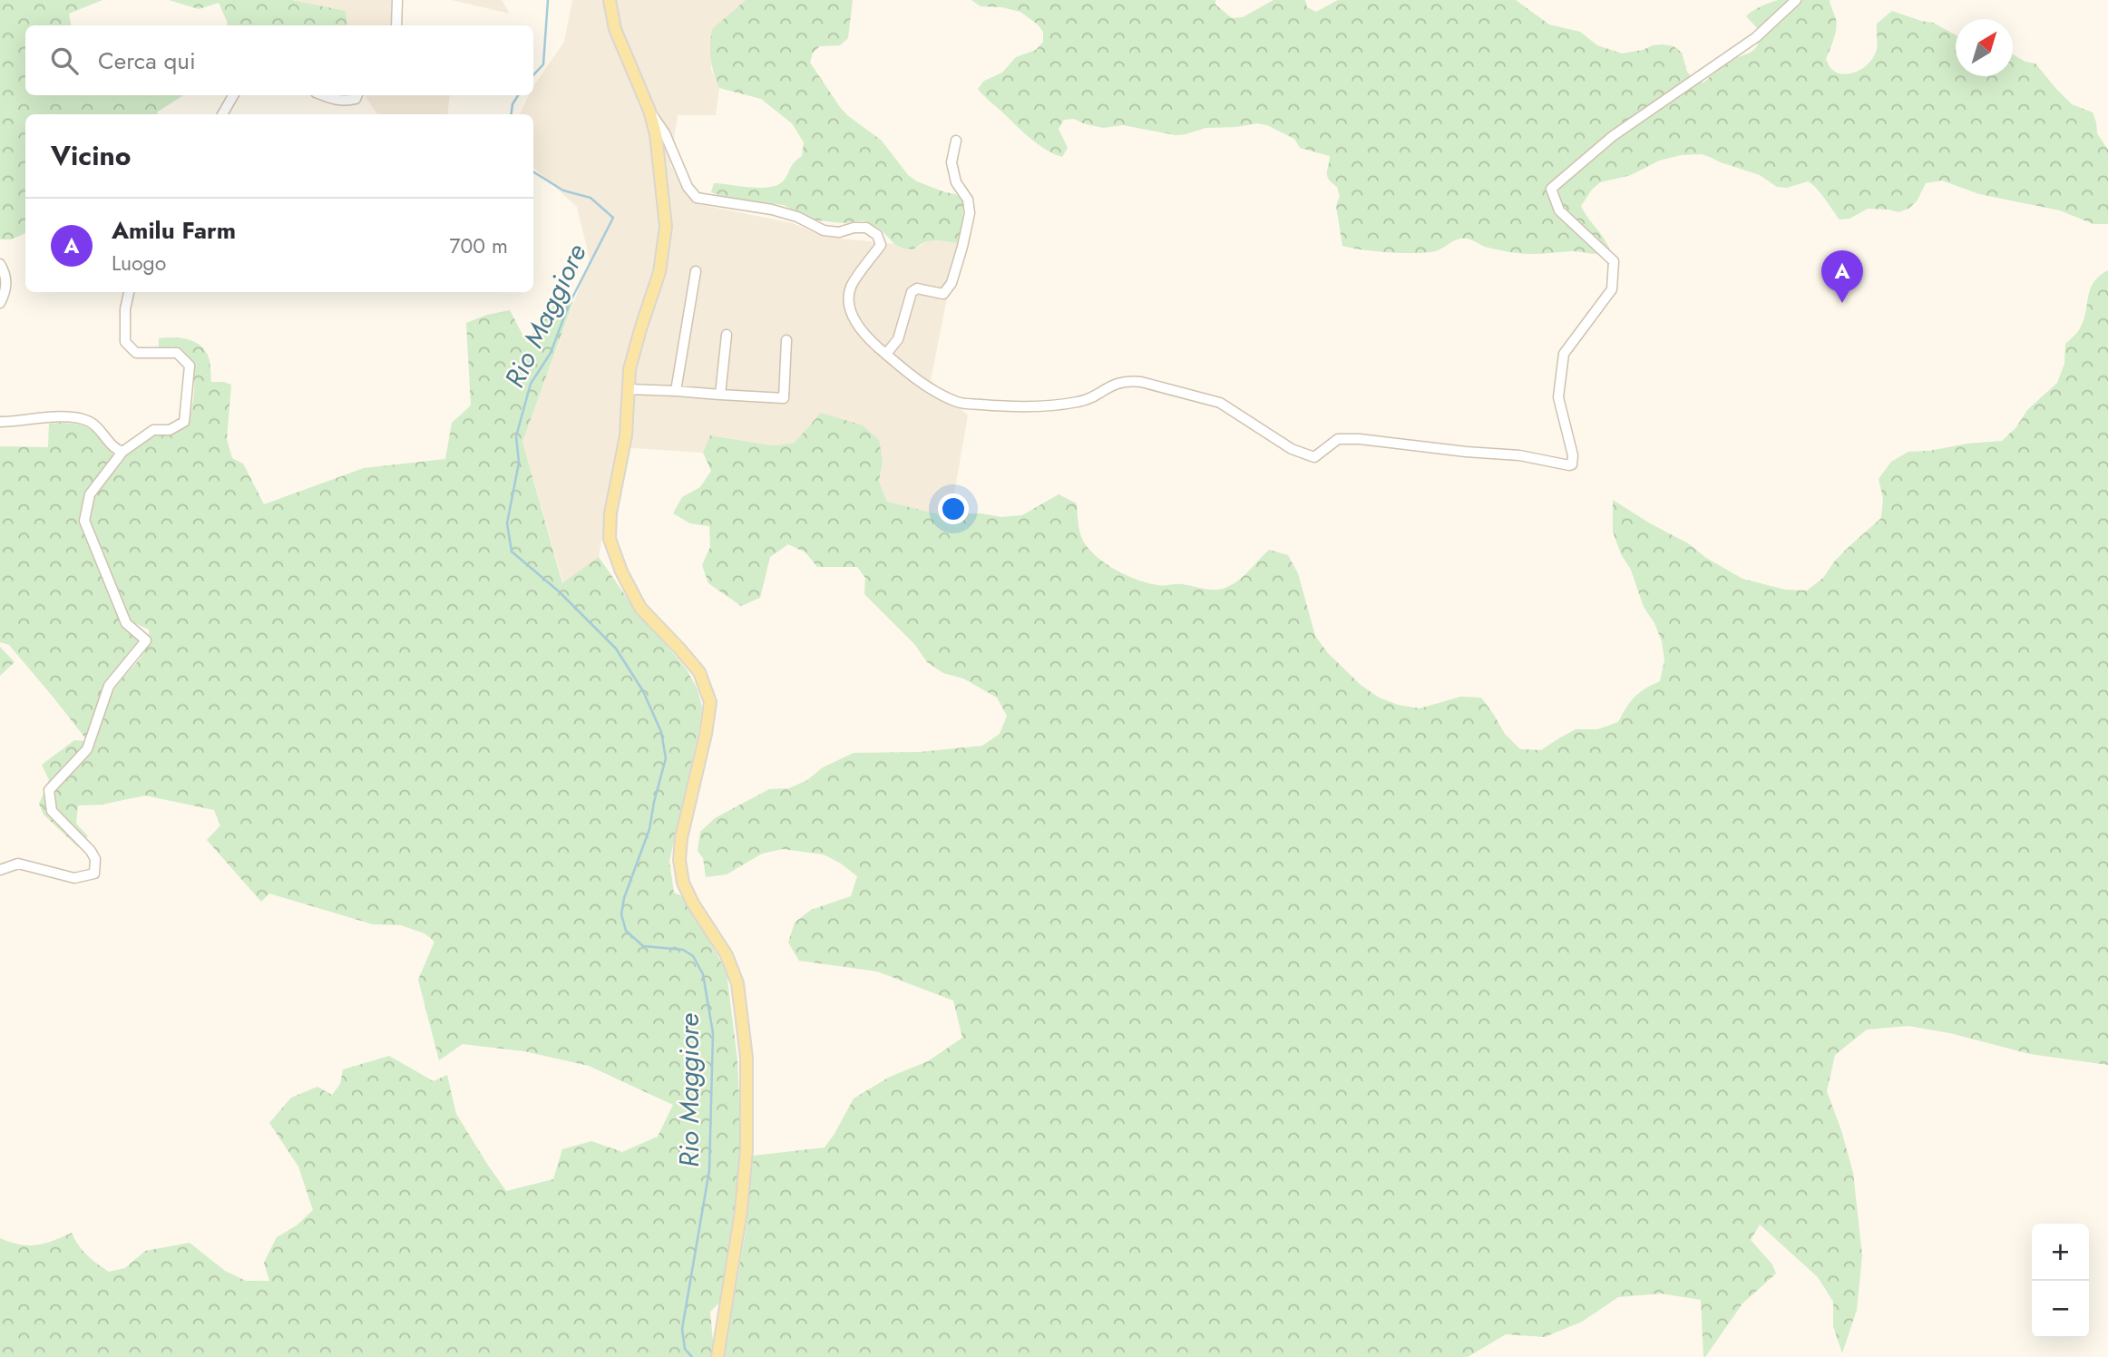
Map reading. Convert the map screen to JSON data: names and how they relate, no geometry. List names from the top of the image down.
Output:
{
  "water": ["Rio Maggiore"],
  "north": "top right",
  "page": {
    "search": "Cerca qui",
    "heading": "Vicino",
    "list": [
      {
        "mark": "A",
        "name": "Amilu Farm",
        "note": "Luogo",
        "value": "700 m"
      }
    ],
    "pins": "A",
    "map_buttons": ["+", "−"]
  }
}
